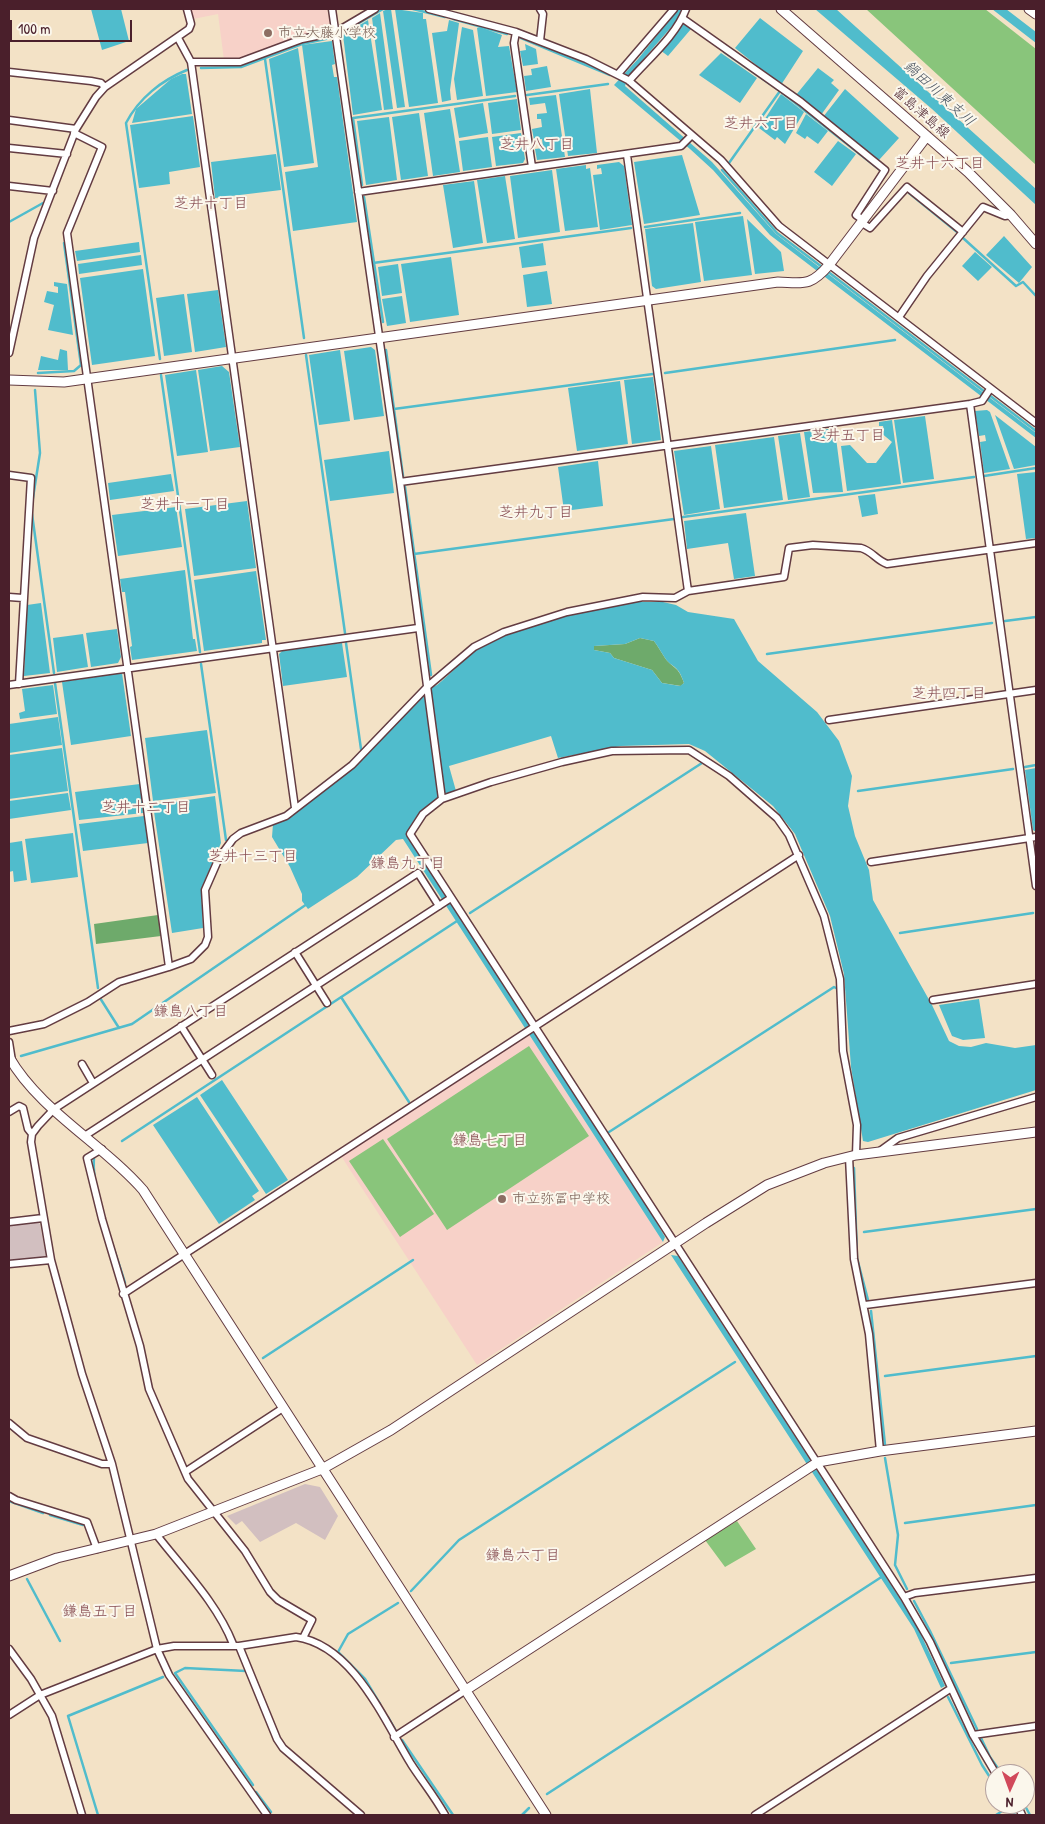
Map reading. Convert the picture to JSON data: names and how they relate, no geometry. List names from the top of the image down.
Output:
{
  "streets": {
    "street": ["富島津島線"]
  },
  "districts": [
    "芝井六丁目",
    "芝井八丁目",
    "芝井十六丁目",
    "芝井十丁目",
    "芝井五丁目",
    "芝井十一丁目",
    "芝井九丁目",
    "芝井四丁目",
    "芝井十二丁目",
    "芝井十三丁目",
    "鎌島九丁目",
    "鎌島八丁目",
    "鎌島七丁目",
    "鎌島六丁目",
    "鎌島五丁目"
  ],
  "water": ["鍋田川東支川"],
  "places": ["市立大藤小学校", "市立弥冨中学校"],
  "scale_bar": "100 m",
  "north": "bottom"
}
